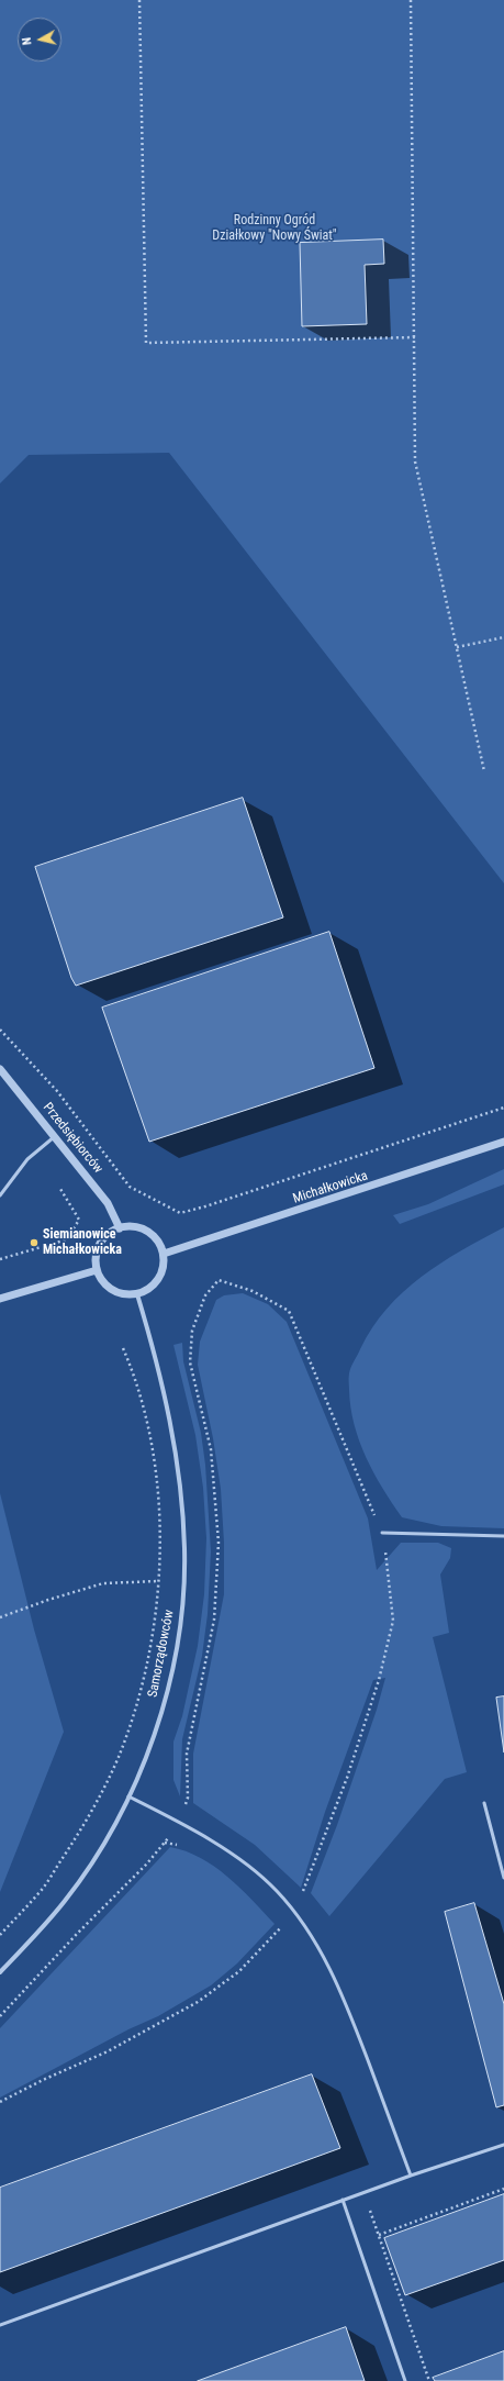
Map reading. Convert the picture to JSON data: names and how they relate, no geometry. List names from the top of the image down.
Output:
{
  "streets": {
    "street": ["Przedsiębiorców", "Michałkowicka", "Samorządowców"]
  },
  "crossings": [
    ["Przedsiębiorców", "Michałkowicka"],
    ["Przedsiębiorców", "Samorządowców"],
    ["Michałkowicka", "Samorządowców"]
  ],
  "parks": ["Rodzinny Ogród Działkowy \"Nowy Świat\""],
  "places": ["Siemianowice Michałkowicka"],
  "north": "left"
}
